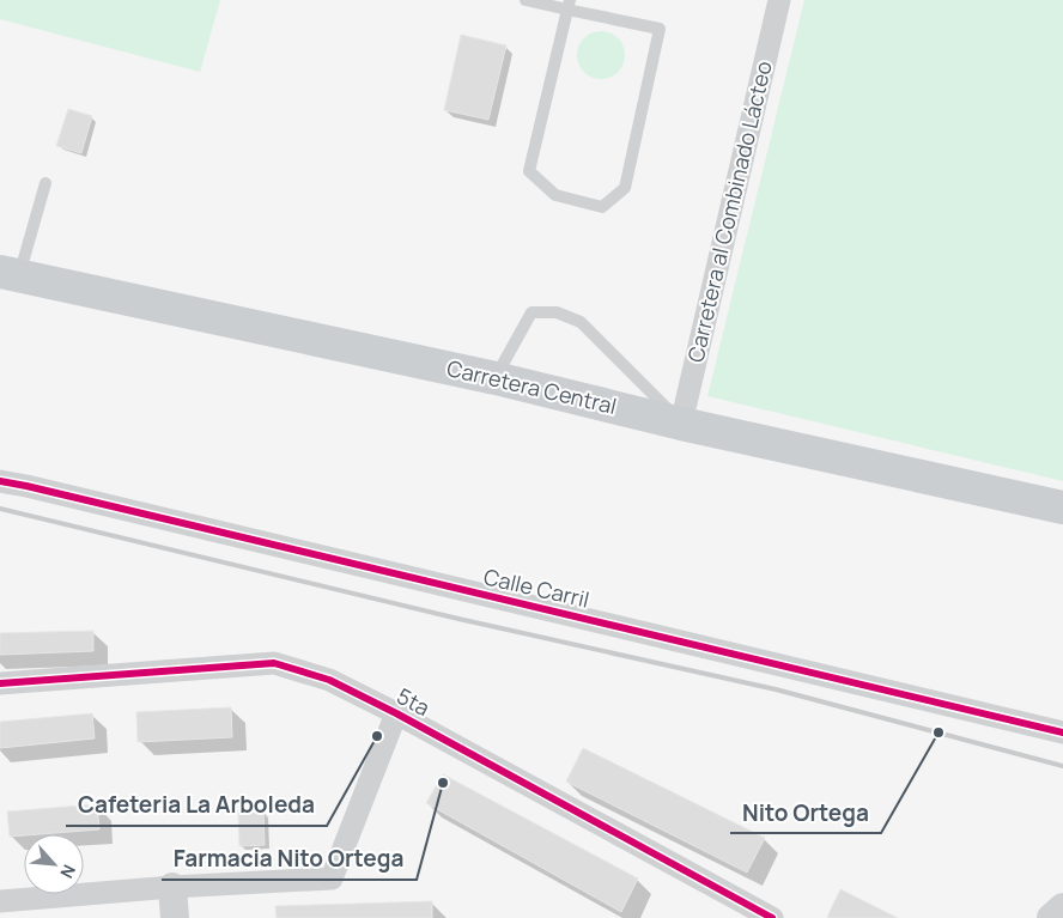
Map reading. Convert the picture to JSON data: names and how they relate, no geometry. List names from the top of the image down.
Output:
{
  "streets": {
    "main road": ["Carretera Central"],
    "street": ["Carretera al Combinado Lácteo", "Calle Carril", "5ta"]
  },
  "crossings": [
    ["Carretera al Combinado Lácteo", "Carretera Central"]
  ],
  "places": ["Nito Ortega", "Cafeteria La Arboleda", "Farmacia Nito Ortega"],
  "north": "bottom right"
}
